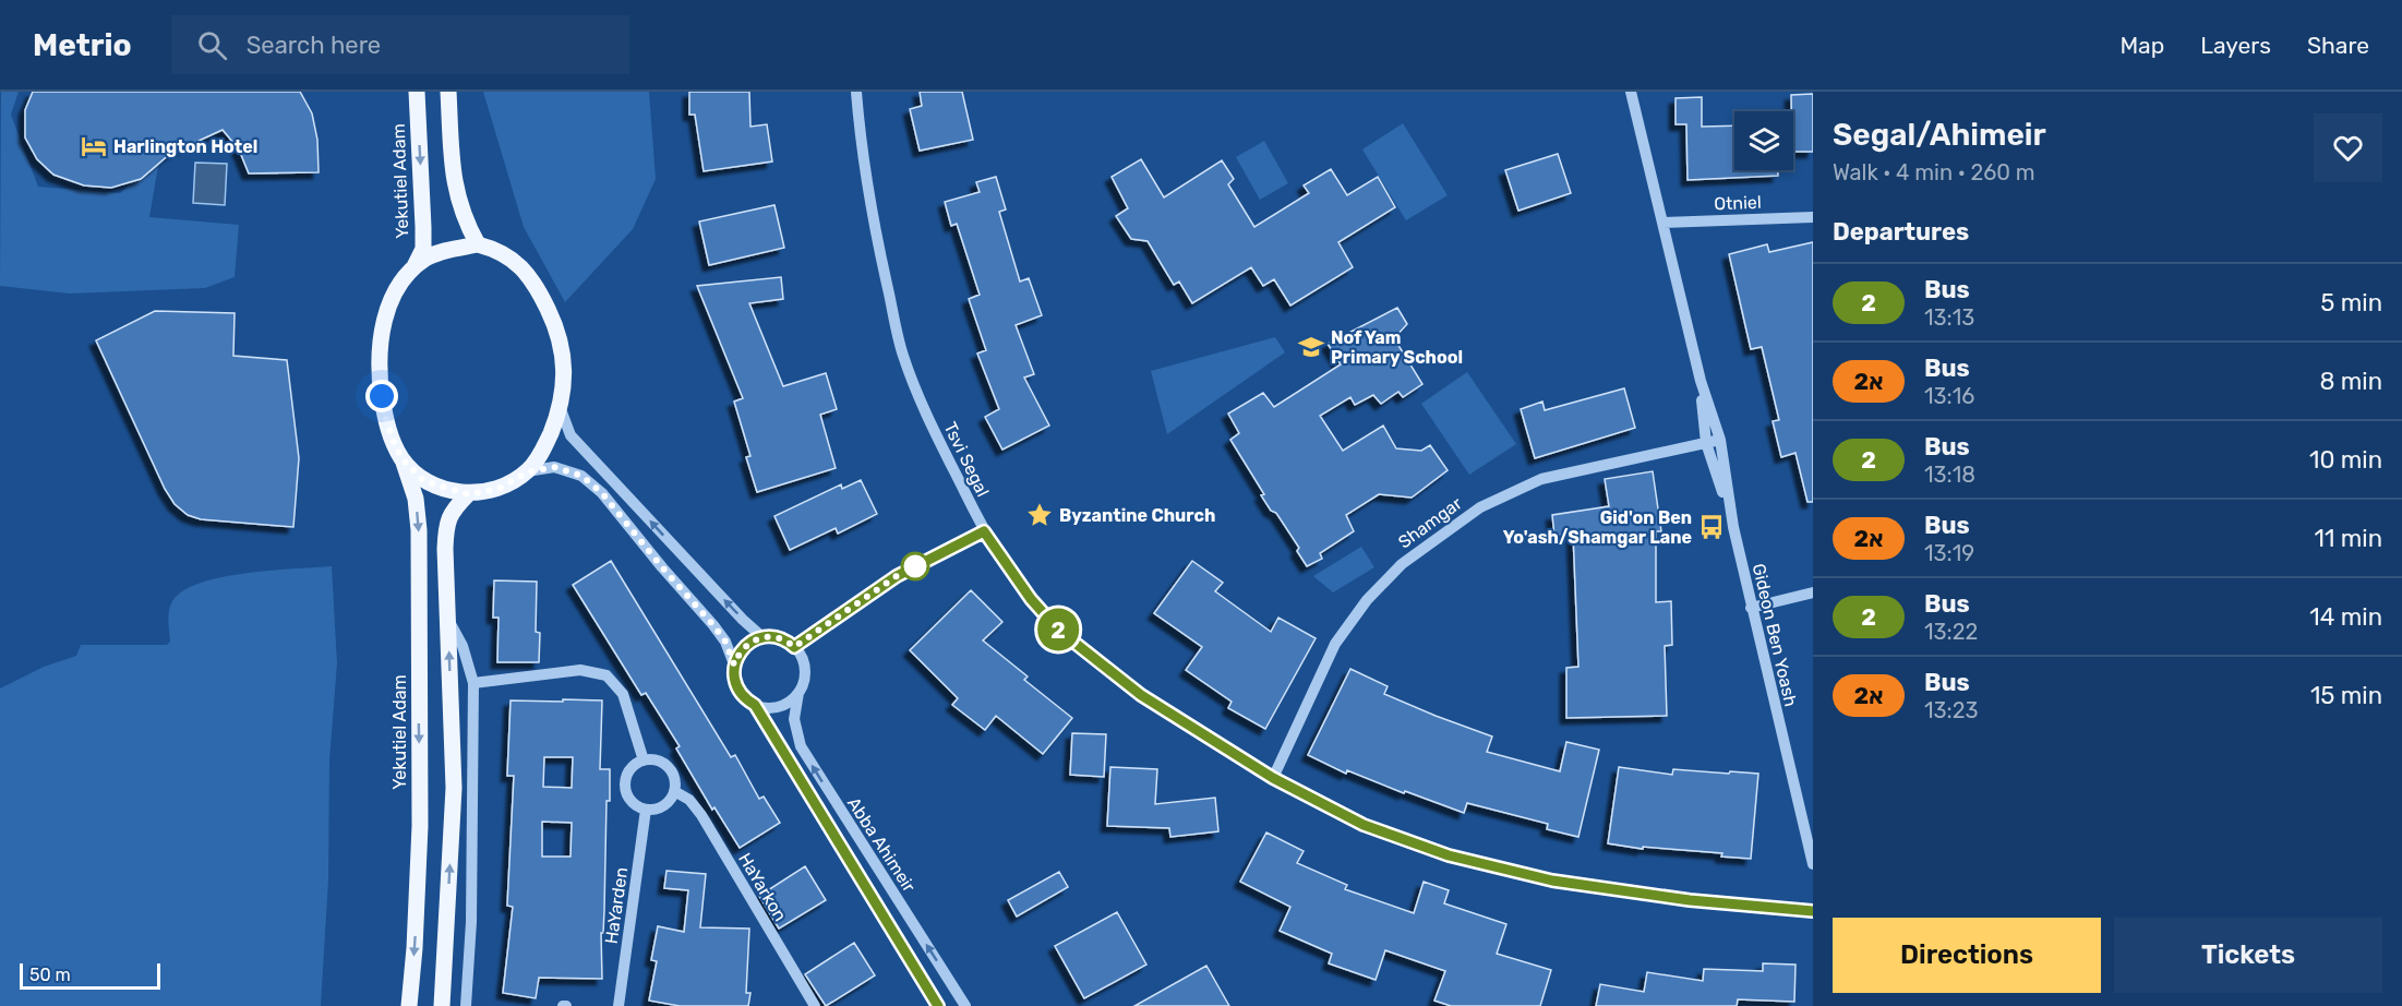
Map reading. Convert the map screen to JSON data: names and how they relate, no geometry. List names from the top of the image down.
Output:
{
  "streets": {
    "main road": ["Yekutiel Adam"],
    "street": [
      "Otniel",
      "Tsvi Segal",
      "Shamgar",
      "Gideon Ben Yoash",
      "Abba Ahimeir",
      "HaYarkon",
      "HaYarden"
    ]
  },
  "crossings": [
    ["Otniel", "Gideon Ben Yoash"],
    ["Tsvi Segal", "Shamgar"],
    ["Shamgar", "Gideon Ben Yoash"],
    ["HaYarkon", "HaYarden"]
  ],
  "places": {
    "hotel": ["Harlington Hotel"],
    "school or university": ["Nof Yam Primary School"],
    "place": ["Byzantine Church"],
    "bus stop": ["Gid'on Ben Yo'ash/Shamgar Lane"]
  },
  "lines": ["bus line 2"],
  "scale_bar": "50 m",
  "page": {
    "header": "Metrio",
    "search": "Search here",
    "nav": ["Map", "Layers", "Share"],
    "on_map": "2",
    "heading": [
      ["Segal/Ahimeir", "Walk · 4 min · 260 m"],
      "Departures"
    ],
    "list": [
      {
        "mark": "2",
        "name": "Bus",
        "note": "13:13",
        "value": "5 min"
      },
      {
        "mark": "2א",
        "name": "Bus",
        "note": "13:16",
        "value": "8 min"
      },
      {
        "mark": "2",
        "name": "Bus",
        "note": "13:18",
        "value": "10 min"
      },
      {
        "mark": "2א",
        "name": "Bus",
        "note": "13:19",
        "value": "11 min"
      },
      {
        "mark": "2",
        "name": "Bus",
        "note": "13:22",
        "value": "14 min"
      },
      {
        "mark": "2א",
        "name": "Bus",
        "note": "13:23",
        "value": "15 min"
      }
    ],
    "buttons": ["Directions", "Tickets"],
    "scale": "50 m"
  }
}
